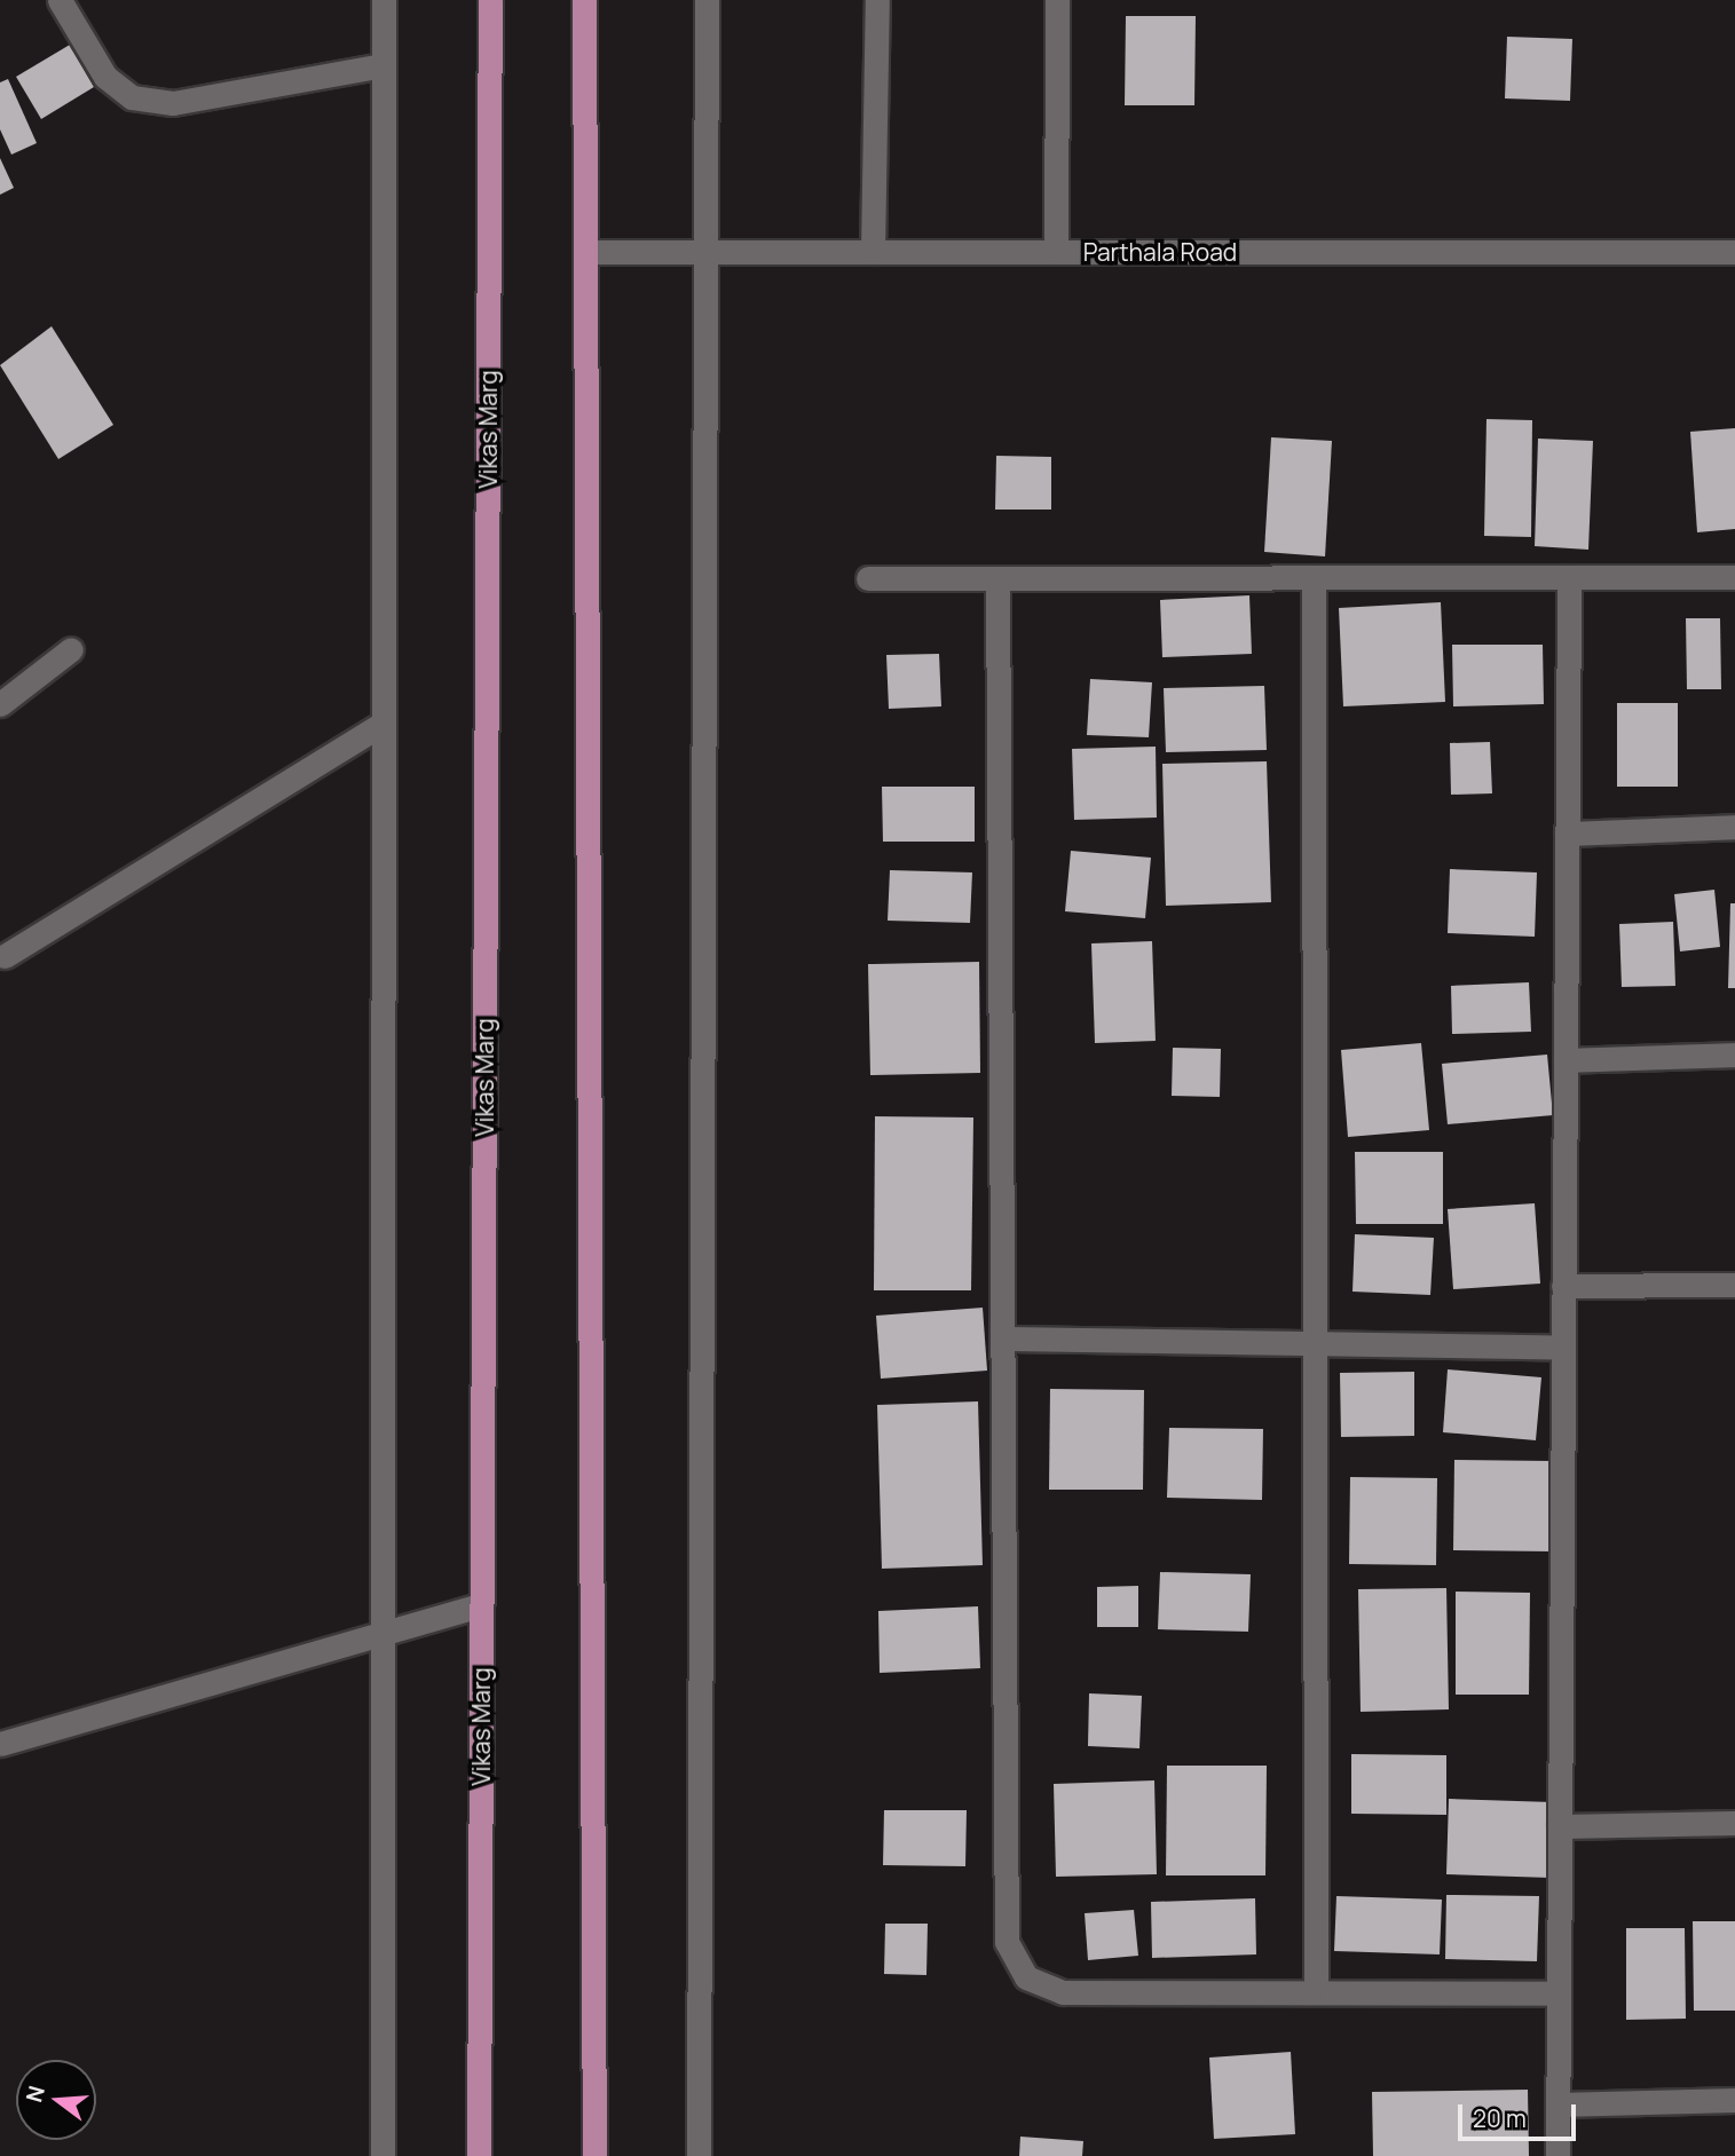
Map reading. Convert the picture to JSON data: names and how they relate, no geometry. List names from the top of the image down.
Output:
{
  "streets": {
    "main road": ["Vikas Marg"],
    "street": ["Parthala Road"]
  },
  "scale_bar": "20 m",
  "north": "left"
}
